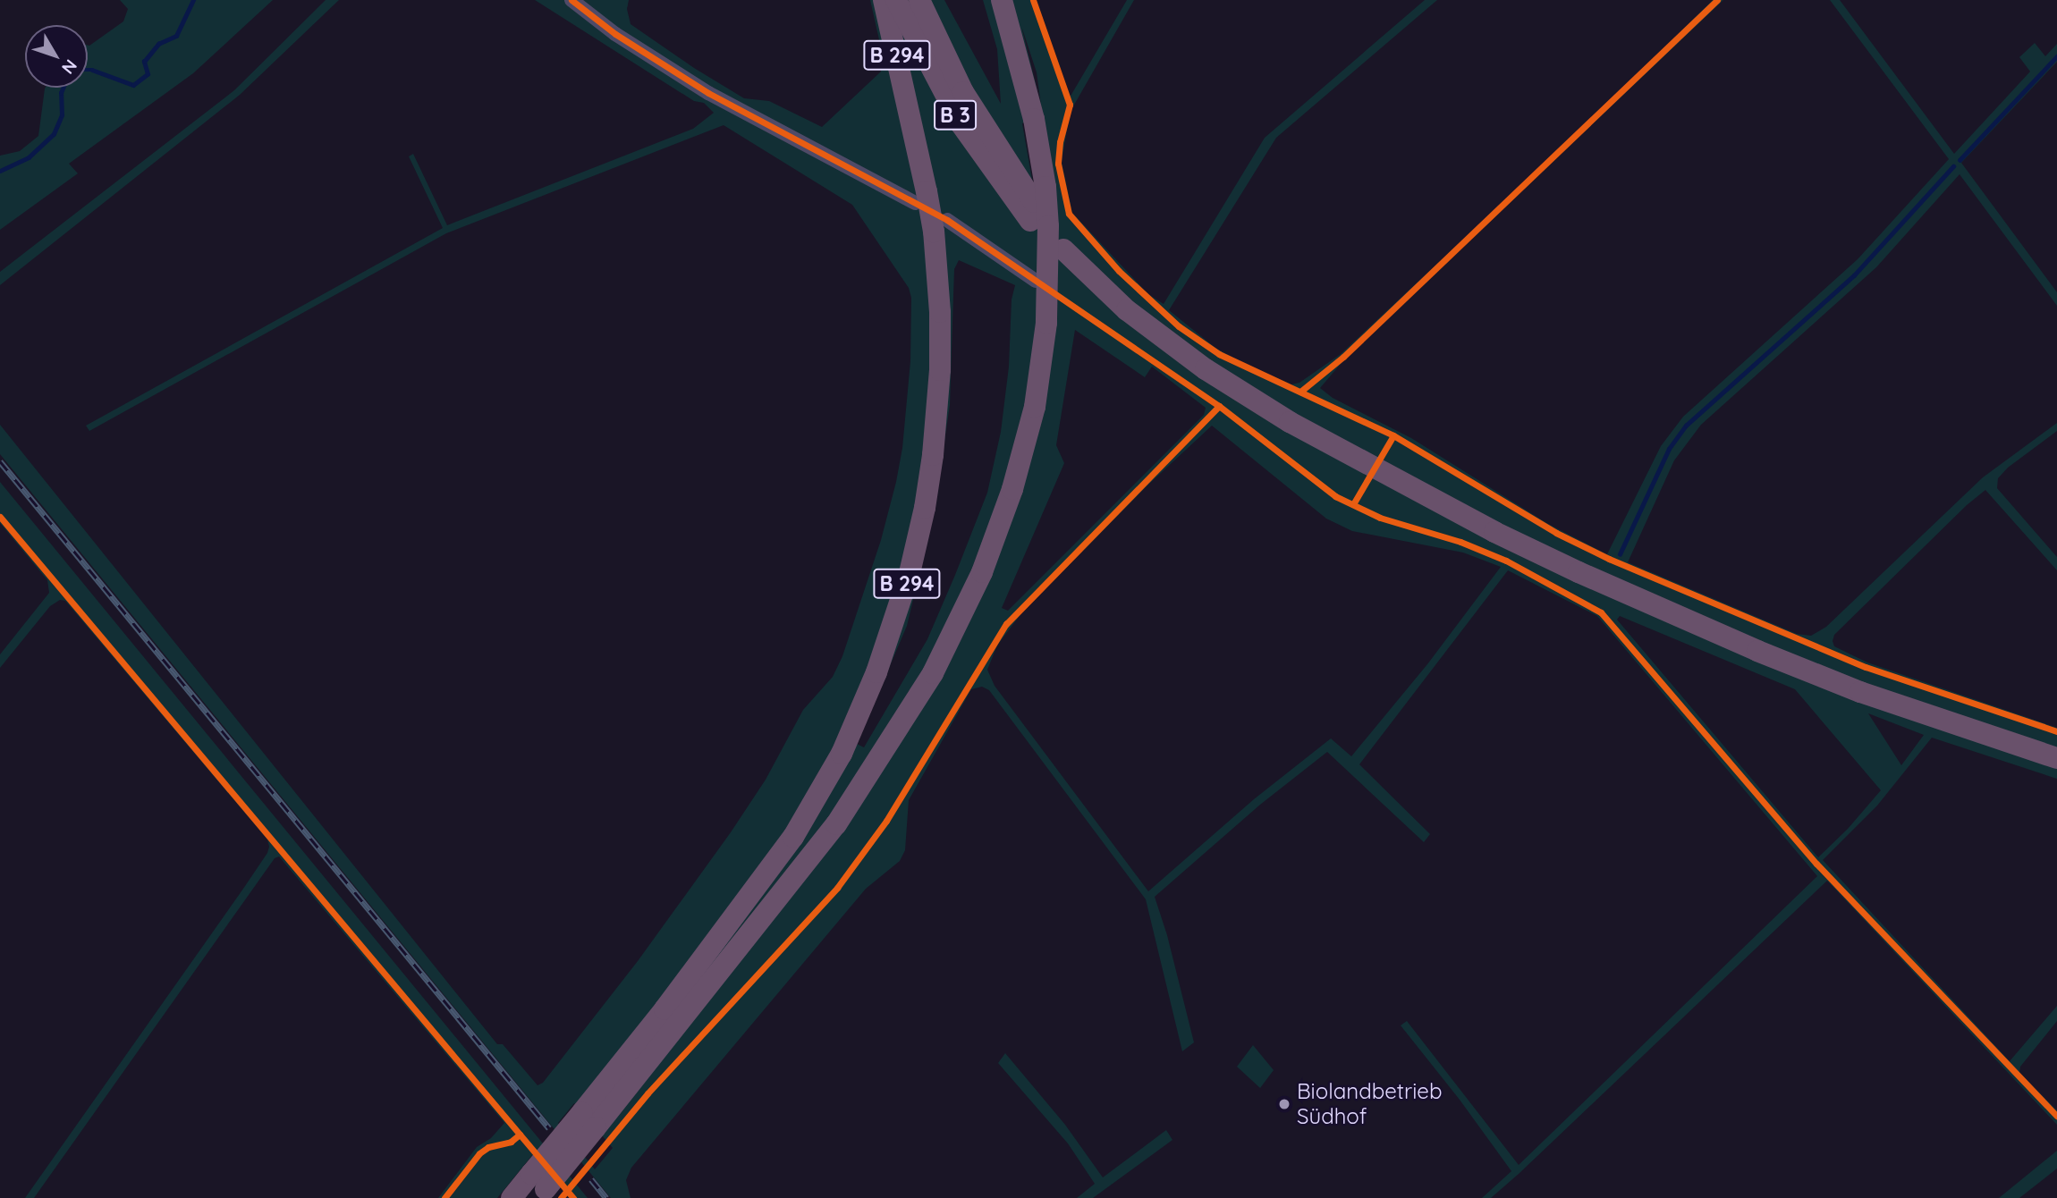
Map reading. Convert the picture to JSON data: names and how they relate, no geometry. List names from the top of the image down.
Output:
{
  "streets": {
    "highway": ["B 294", "B 3"]
  },
  "places": ["Biolandbetrieb Südhof"],
  "north": "bottom right"
}
